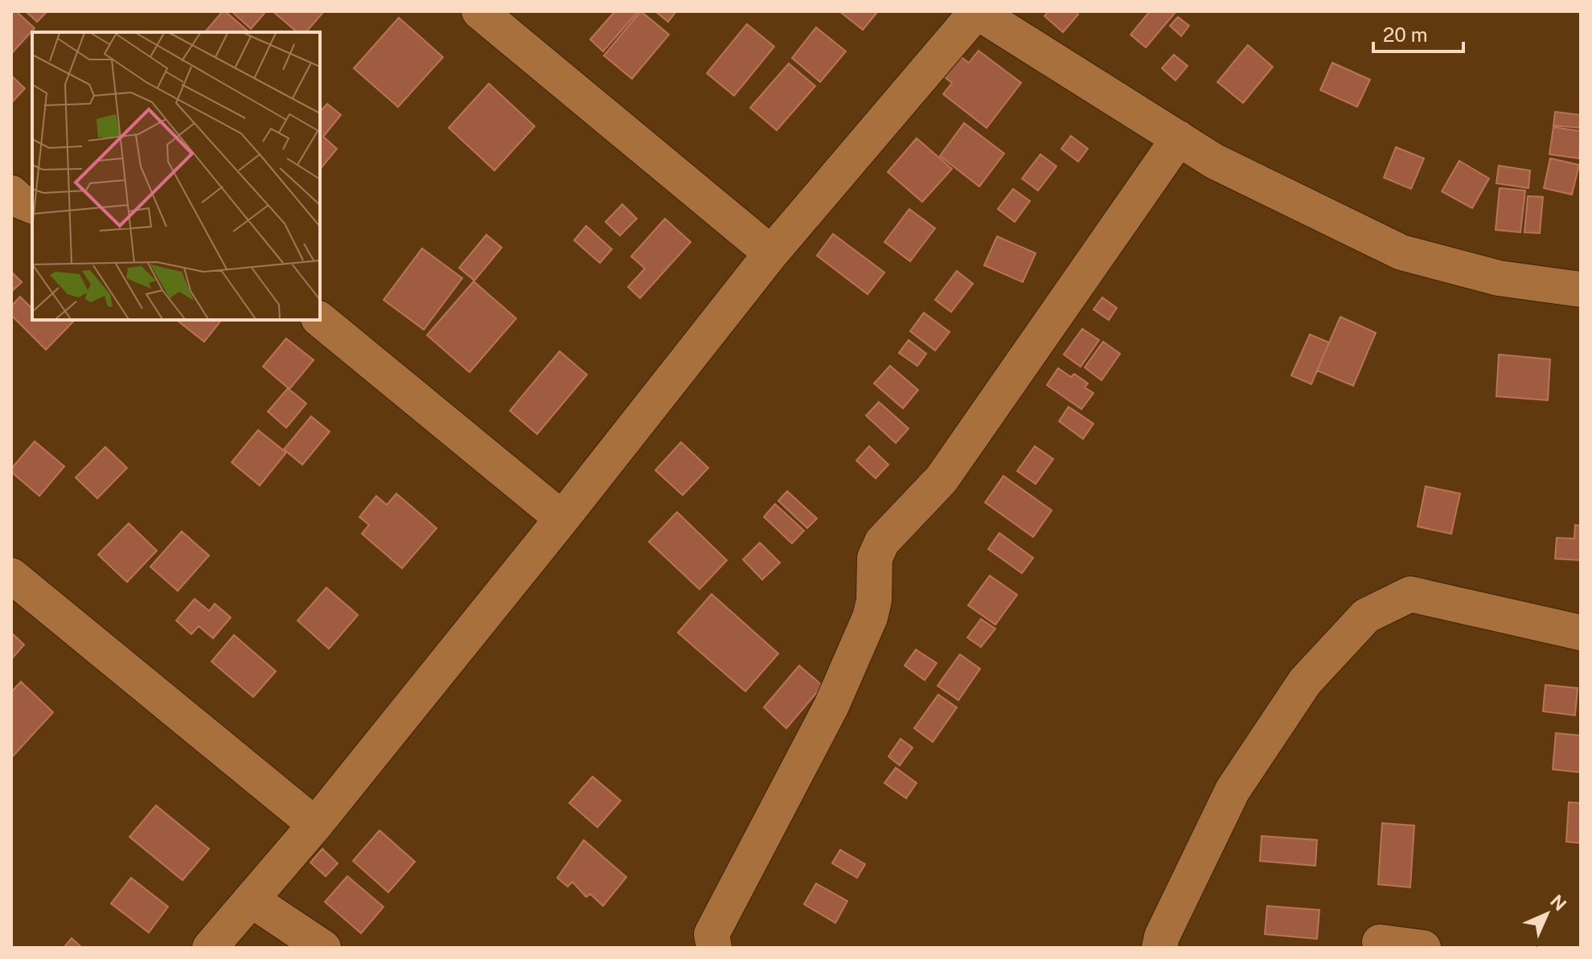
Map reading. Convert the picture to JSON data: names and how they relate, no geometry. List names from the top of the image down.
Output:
{
  "scale_bar": "20 m",
  "north": "top right"
}
